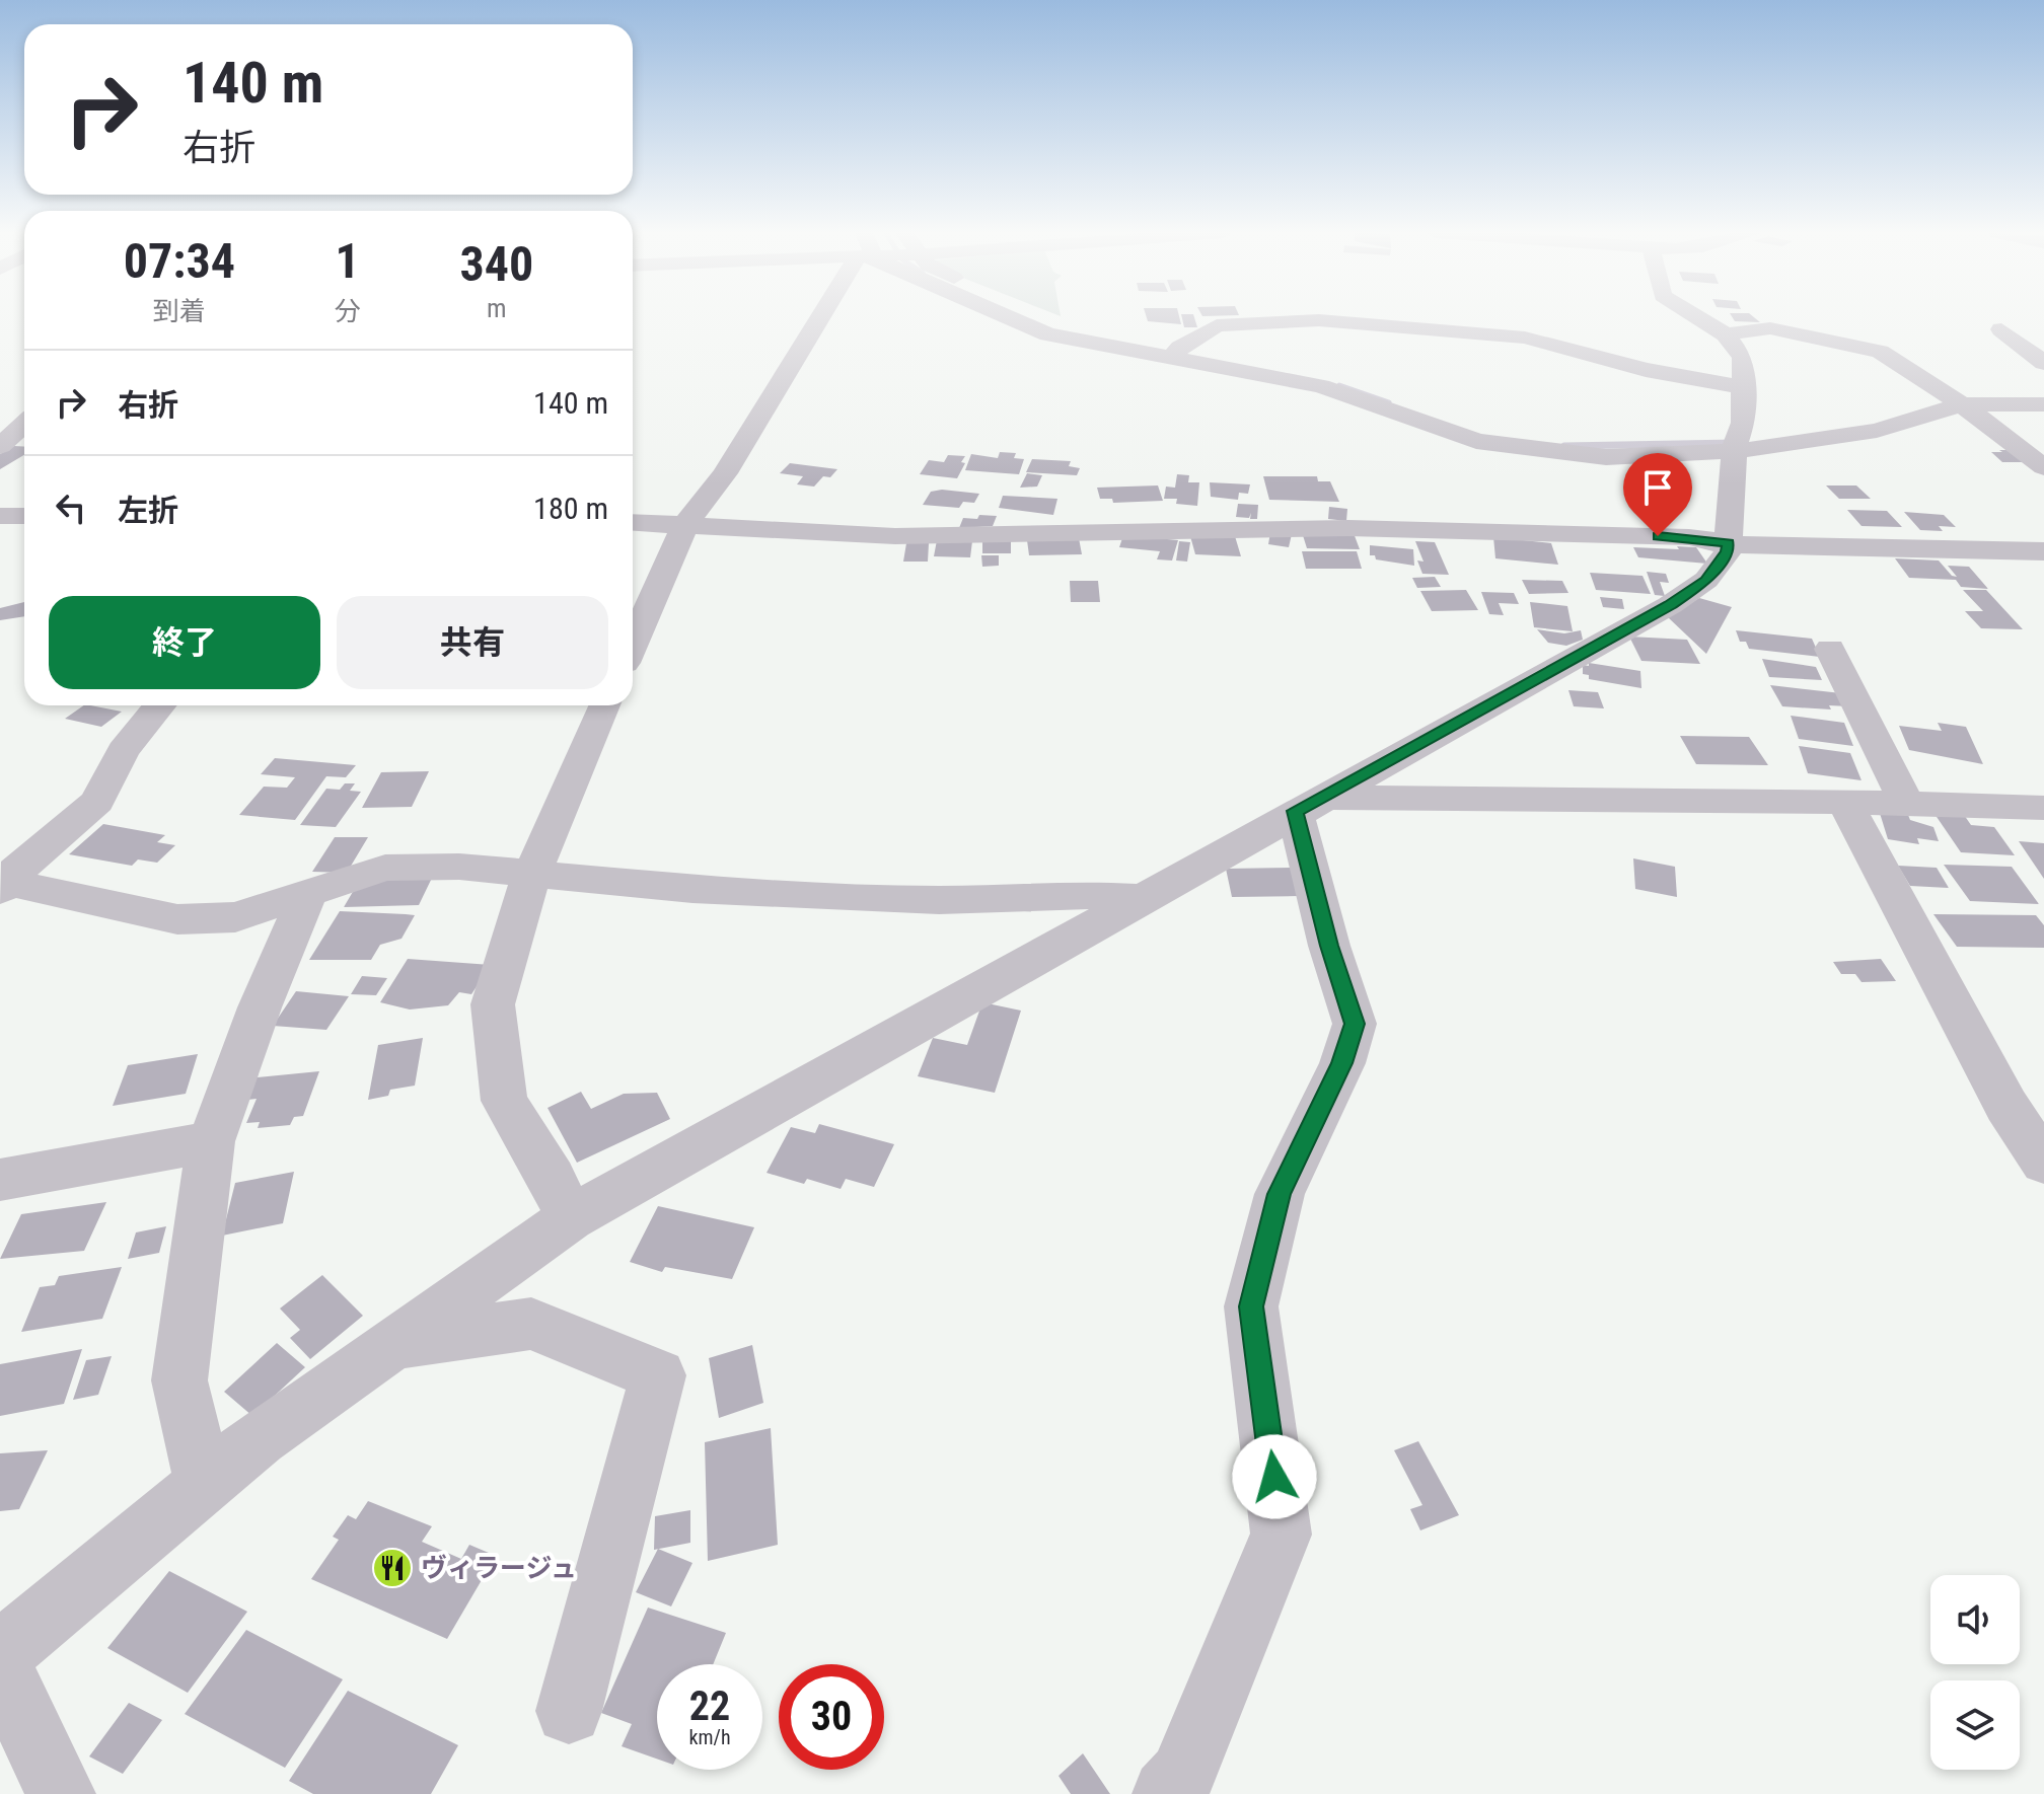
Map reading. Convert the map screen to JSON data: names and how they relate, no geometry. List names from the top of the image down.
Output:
{
  "places": {
    "restaurant": ["ヴィラージュ"]
  },
  "page": {
    "turn": ["140 m", "右折"],
    "eta": [
      "07:34",
      "到着",
      "1",
      "分",
      "340",
      "m"
    ],
    "list": [
      {
        "name": "右折",
        "value": "140 m"
      },
      {
        "name": "左折",
        "value": "180 m"
      }
    ],
    "buttons": ["終了", "共有"],
    "speed": "22 km/h",
    "limit": "30"
  }
}
